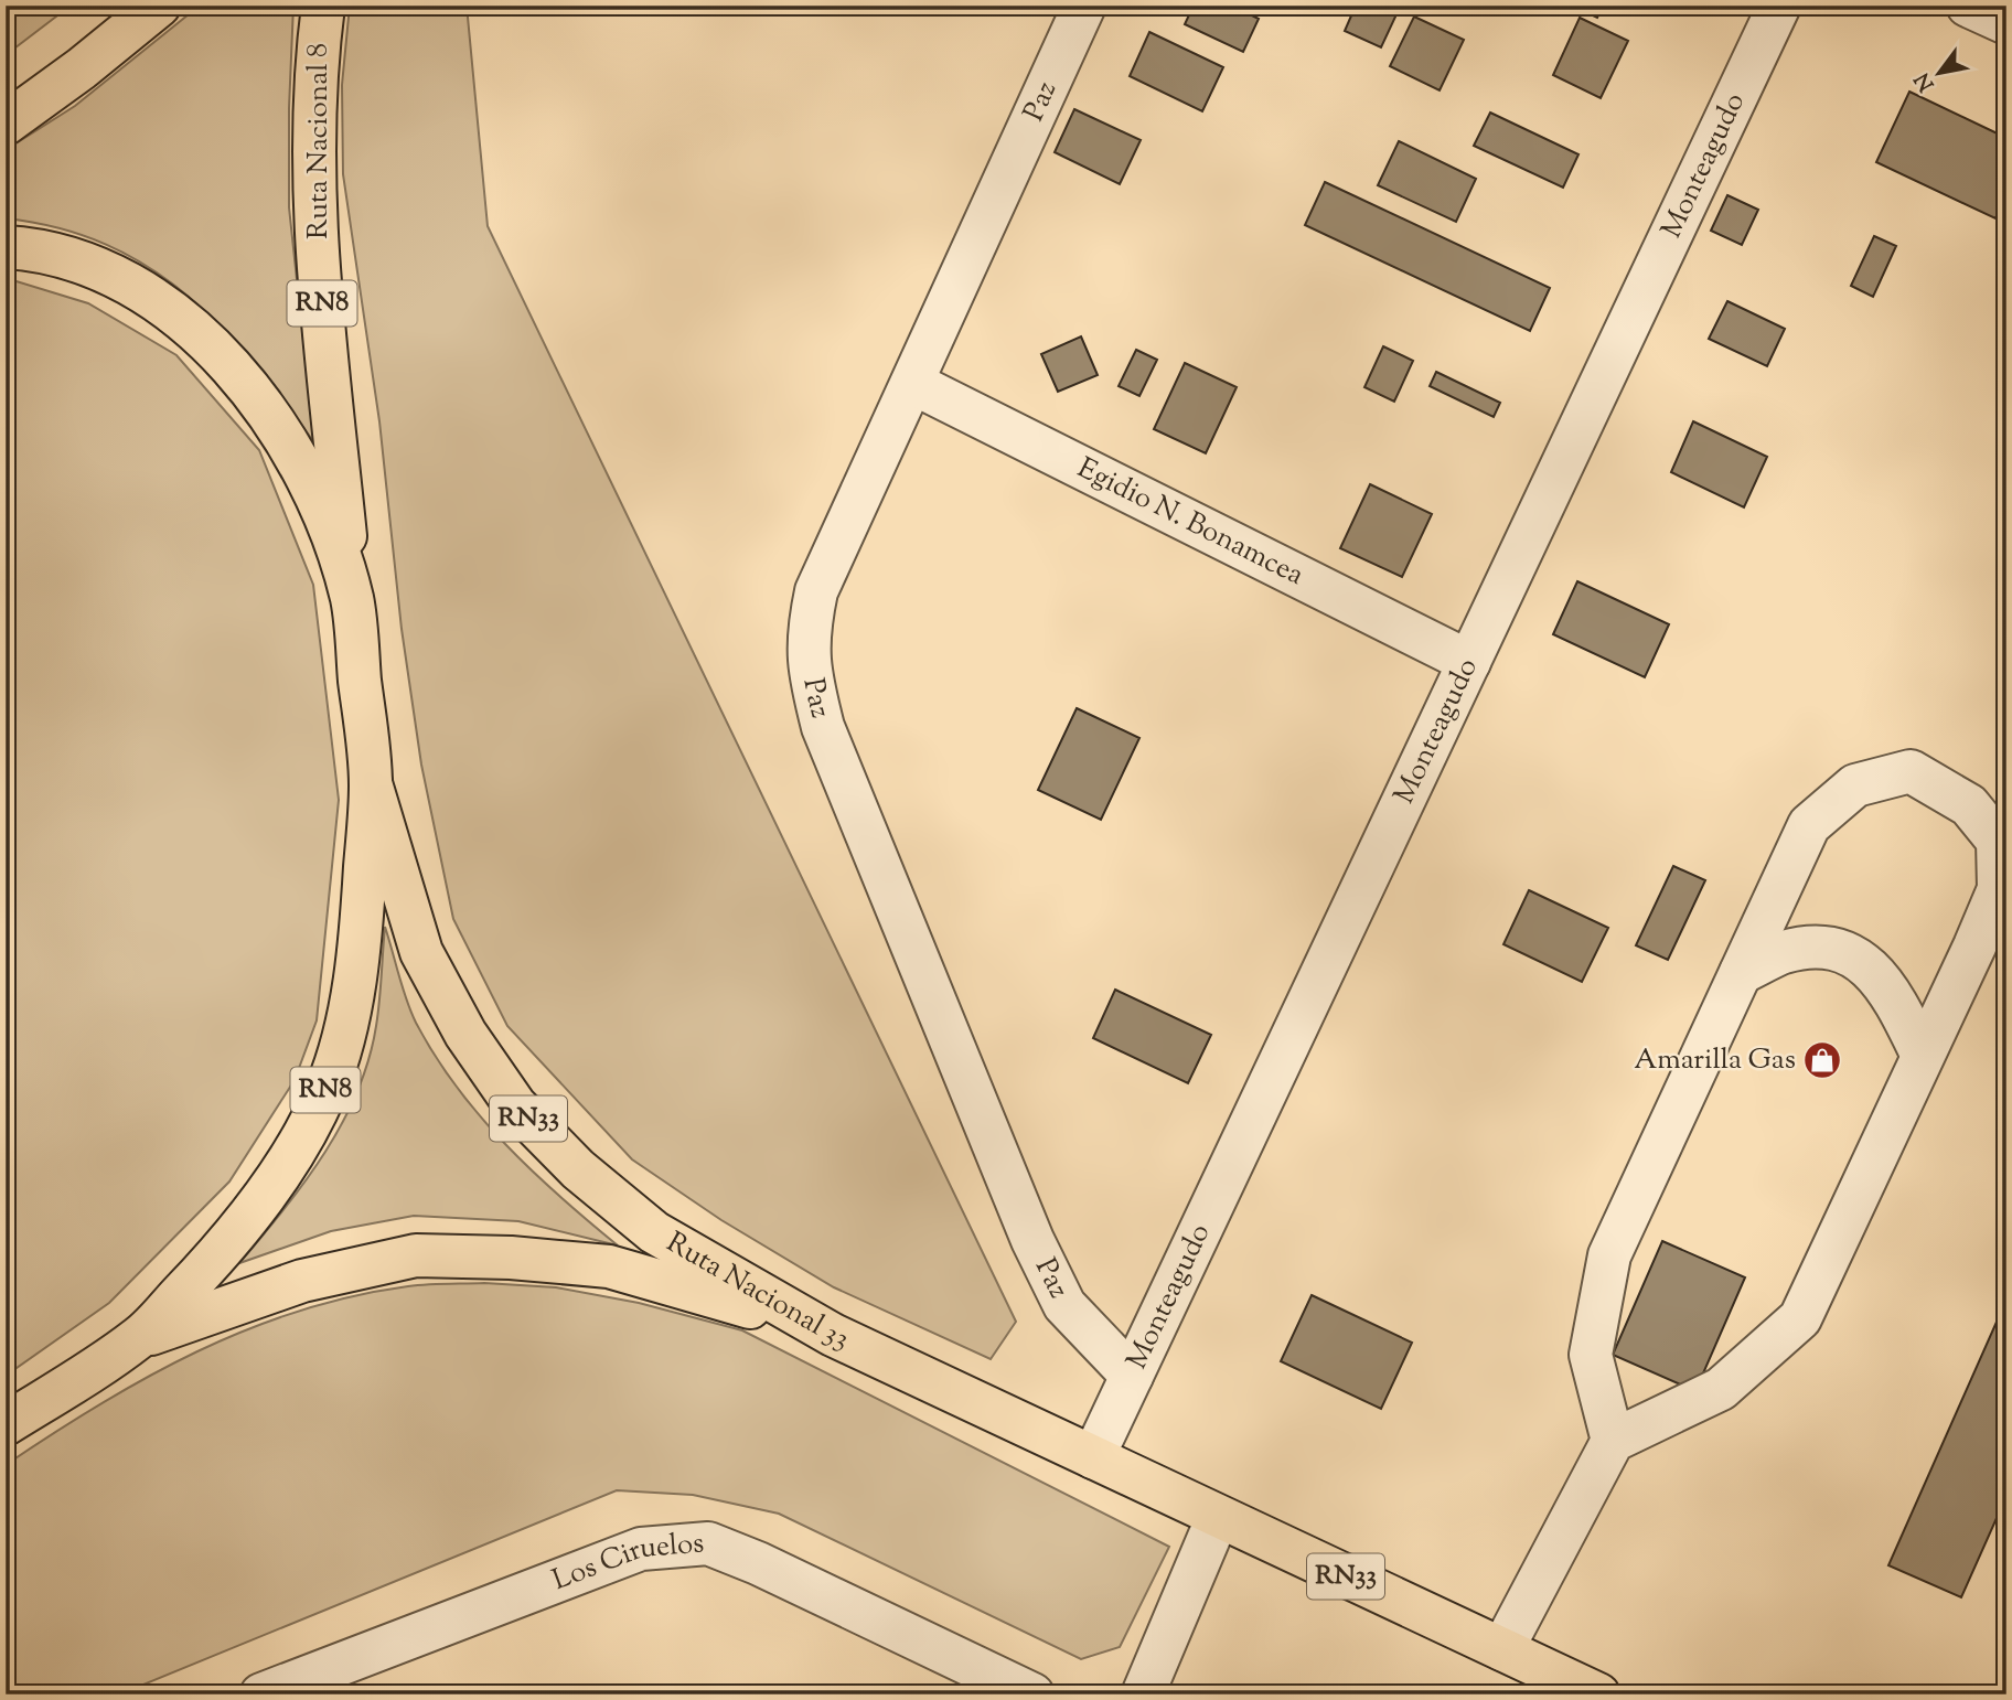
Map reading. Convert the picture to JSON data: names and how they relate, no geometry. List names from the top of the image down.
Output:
{
  "streets": {
    "highway": [
      "Ruta Nacional 8",
      "RN8",
      "RN33",
      "Ruta Nacional 33"
    ],
    "street": [
      "Paz",
      "Monteagudo",
      "Egidio N. Bonamcea",
      "Los Ciruelos"
    ]
  },
  "crossings": [
    ["Paz", "Monteagudo"],
    ["Paz", "Egidio N. Bonamcea"],
    ["Ruta Nacional 8", "RN8"],
    ["Monteagudo", "Egidio N. Bonamcea"],
    ["Monteagudo", "RN33"],
    ["RN8", "Ruta Nacional 33"],
    ["RN33", "Ruta Nacional 33"]
  ],
  "places": {
    "shop": ["Amarilla Gas"]
  },
  "north": "bottom left"
}
